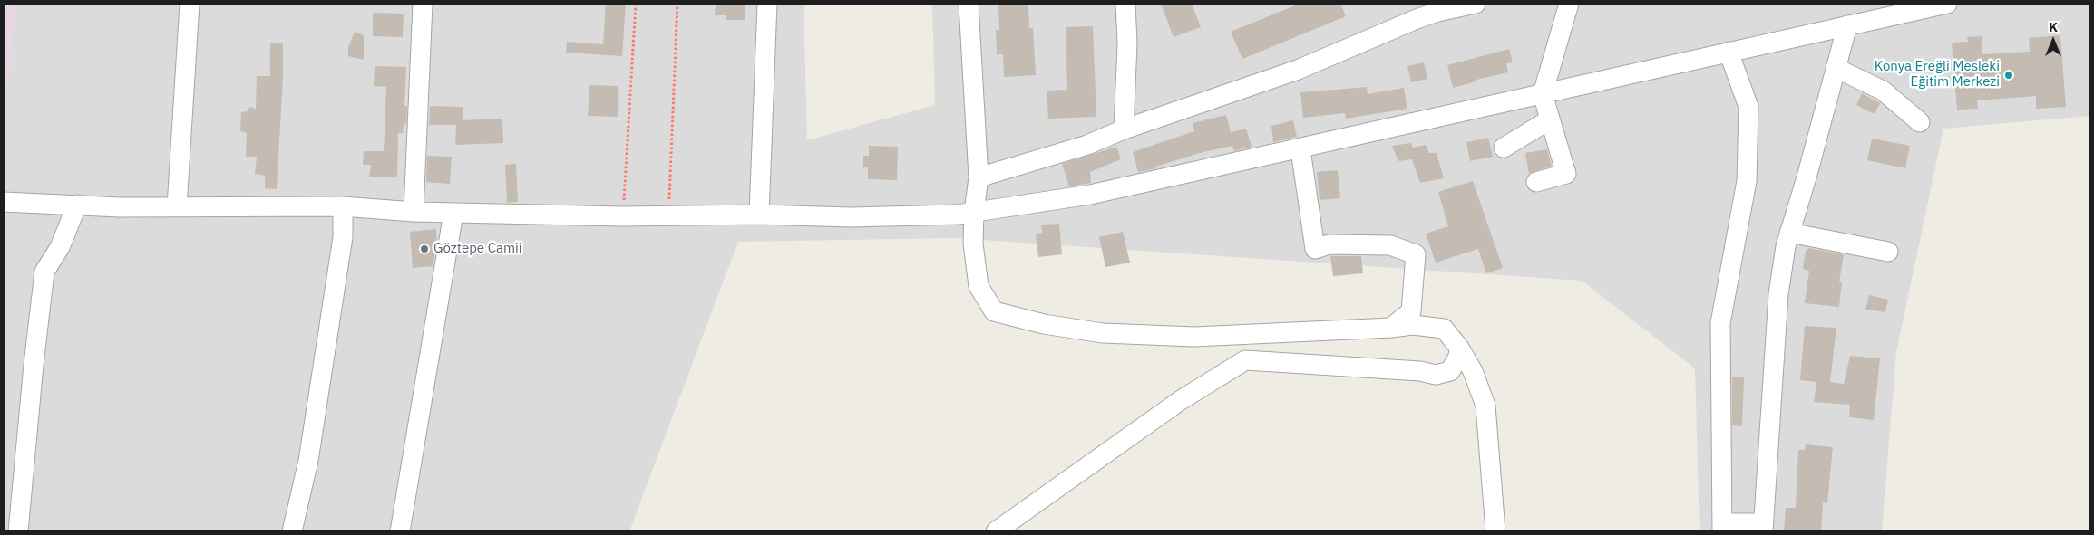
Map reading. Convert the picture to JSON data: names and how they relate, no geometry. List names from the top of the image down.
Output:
{
  "places": ["Konya Ereğli Mesleki Eğitim Merkezi", "Göztepe Camii"],
  "north": "top"
}
